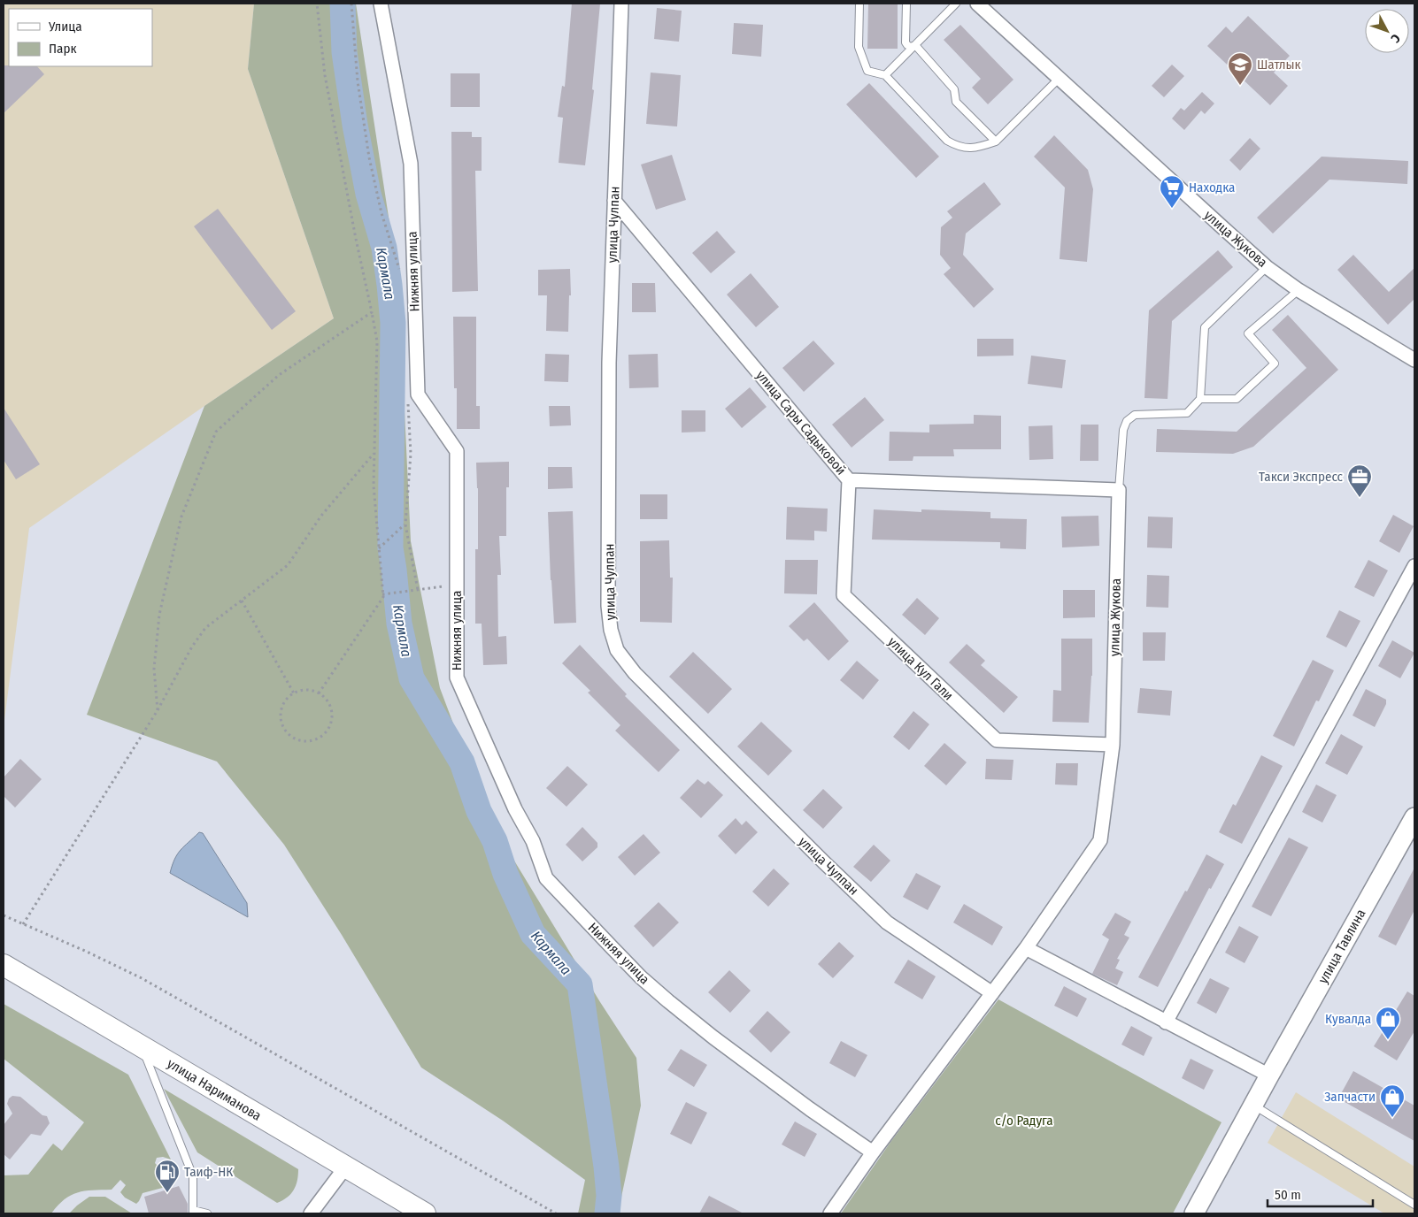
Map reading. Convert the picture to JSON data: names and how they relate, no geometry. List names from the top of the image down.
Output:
{
  "streets": {
    "main road": ["улица Тавлина", "улица Нариманова"],
    "street": [
      "улица Чулпан",
      "улица Жукова",
      "Нижняя улица",
      "улица Сары Садыковой",
      "улица Кул Гали"
    ]
  },
  "crossings": [
    ["улица Чулпан", "улица Жукова"],
    ["улица Чулпан", "улица Сары Садыковой"],
    ["улица Жукова", "Нижняя улица"],
    ["улица Жукова", "улица Сары Садыковой"],
    ["улица Жукова", "улица Кул Гали"],
    ["улица Сары Садыковой", "улица Кул Гали"]
  ],
  "water": ["Кармала"],
  "parks": ["с/о Радуга"],
  "places": {
    "school or university": ["Шатлык"],
    "supermarket": ["Находка"],
    "office": ["Такси Экспресс"],
    "shop": ["Кувалда", "Запчасти"],
    "fuel station": ["Таиф-НК"]
  },
  "legend": ["Улица", "Парк"],
  "scale_bar": "50 m",
  "north": "bottom right"
}
